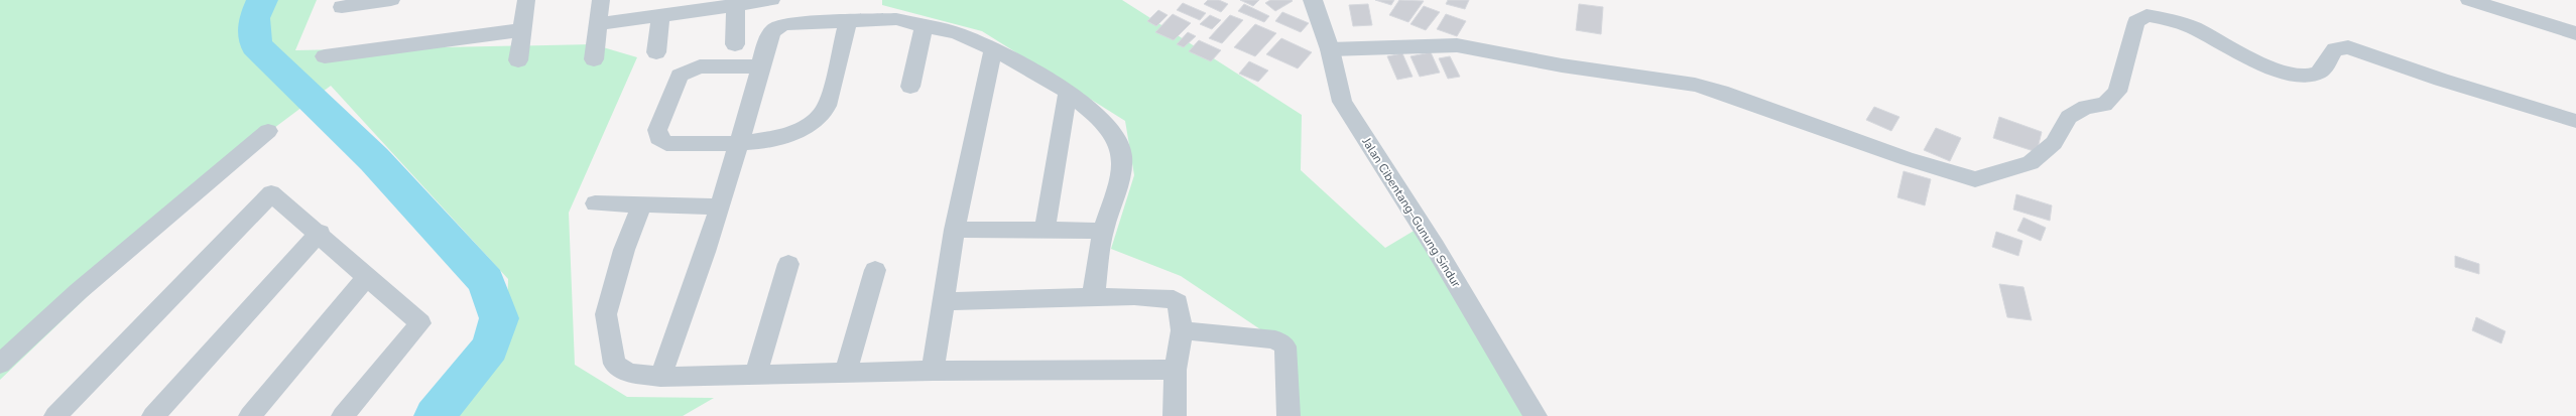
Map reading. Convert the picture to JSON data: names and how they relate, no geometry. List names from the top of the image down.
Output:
{
  "streets": {
    "street": ["Jalan Cibentang–Gunung Sindur"]
  }
}
